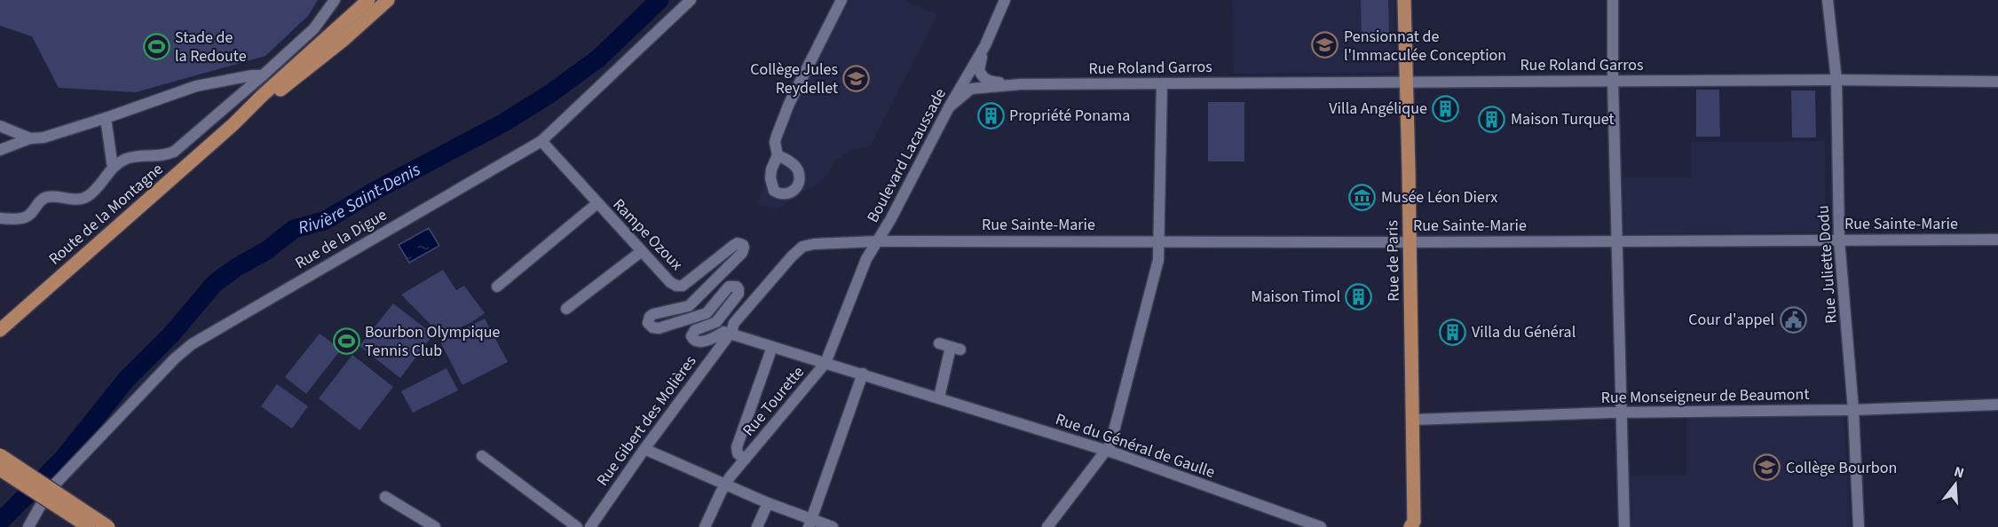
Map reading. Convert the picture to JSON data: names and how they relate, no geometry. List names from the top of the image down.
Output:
{
  "streets": {
    "main road": ["Route de la Montagne", "Rue de Paris"],
    "street": [
      "Rue Roland Garros",
      "Boulevard Lacaussade",
      "Rue Sainte-Marie",
      "Rampe Ozoux",
      "Rue de la Digue",
      "Rue Juliette Dodu",
      "Rue Monseigneur de Beaumont",
      "Rue Tourette",
      "Rue Gibert des Molières",
      "Rue du Général de Gaulle"
    ]
  },
  "crossings": [
    ["Rue Roland Garros", "Boulevard Lacaussade"],
    ["Rue Roland Garros", "Rue de Paris"],
    ["Rue Roland Garros", "Rue Juliette Dodu"],
    ["Boulevard Lacaussade", "Rue Sainte-Marie"],
    ["Boulevard Lacaussade", "Rampe Ozoux"],
    ["Boulevard Lacaussade", "Rue Tourette"],
    ["Boulevard Lacaussade", "Rue Gibert des Molières"],
    ["Boulevard Lacaussade", "Rue du Général de Gaulle"],
    ["Rue Sainte-Marie", "Rue de Paris"],
    ["Rue Sainte-Marie", "Rue Juliette Dodu"],
    ["Rue Sainte-Marie", "Rue Tourette"],
    ["Rampe Ozoux", "Rue de la Digue"],
    ["Rampe Ozoux", "Rue Gibert des Molières"],
    ["Rampe Ozoux", "Rue du Général de Gaulle"],
    ["Rue de Paris", "Rue Monseigneur de Beaumont"],
    ["Rue Juliette Dodu", "Rue Monseigneur de Beaumont"],
    ["Rue Tourette", "Rue du Général de Gaulle"],
    ["Rue Gibert des Molières", "Rue du Général de Gaulle"]
  ],
  "water": ["Rivière Saint-Denis"],
  "places": {
    "school or university": ["Pensionnat de l'Immaculée Conception", "Collège Jules Reydellet", "Collège Bourbon"],
    "sports": ["Stade de la Redoute", "Bourbon Olympique Tennis Club"],
    "building": [
      "Villa Angélique",
      "Propriété Ponama",
      "Maison Turquet",
      "Maison Timol",
      "Villa du Général"
    ],
    "museum": ["Musée Léon Dierx"],
    "public building": ["Cour d'appel"]
  },
  "north": "top"
}
